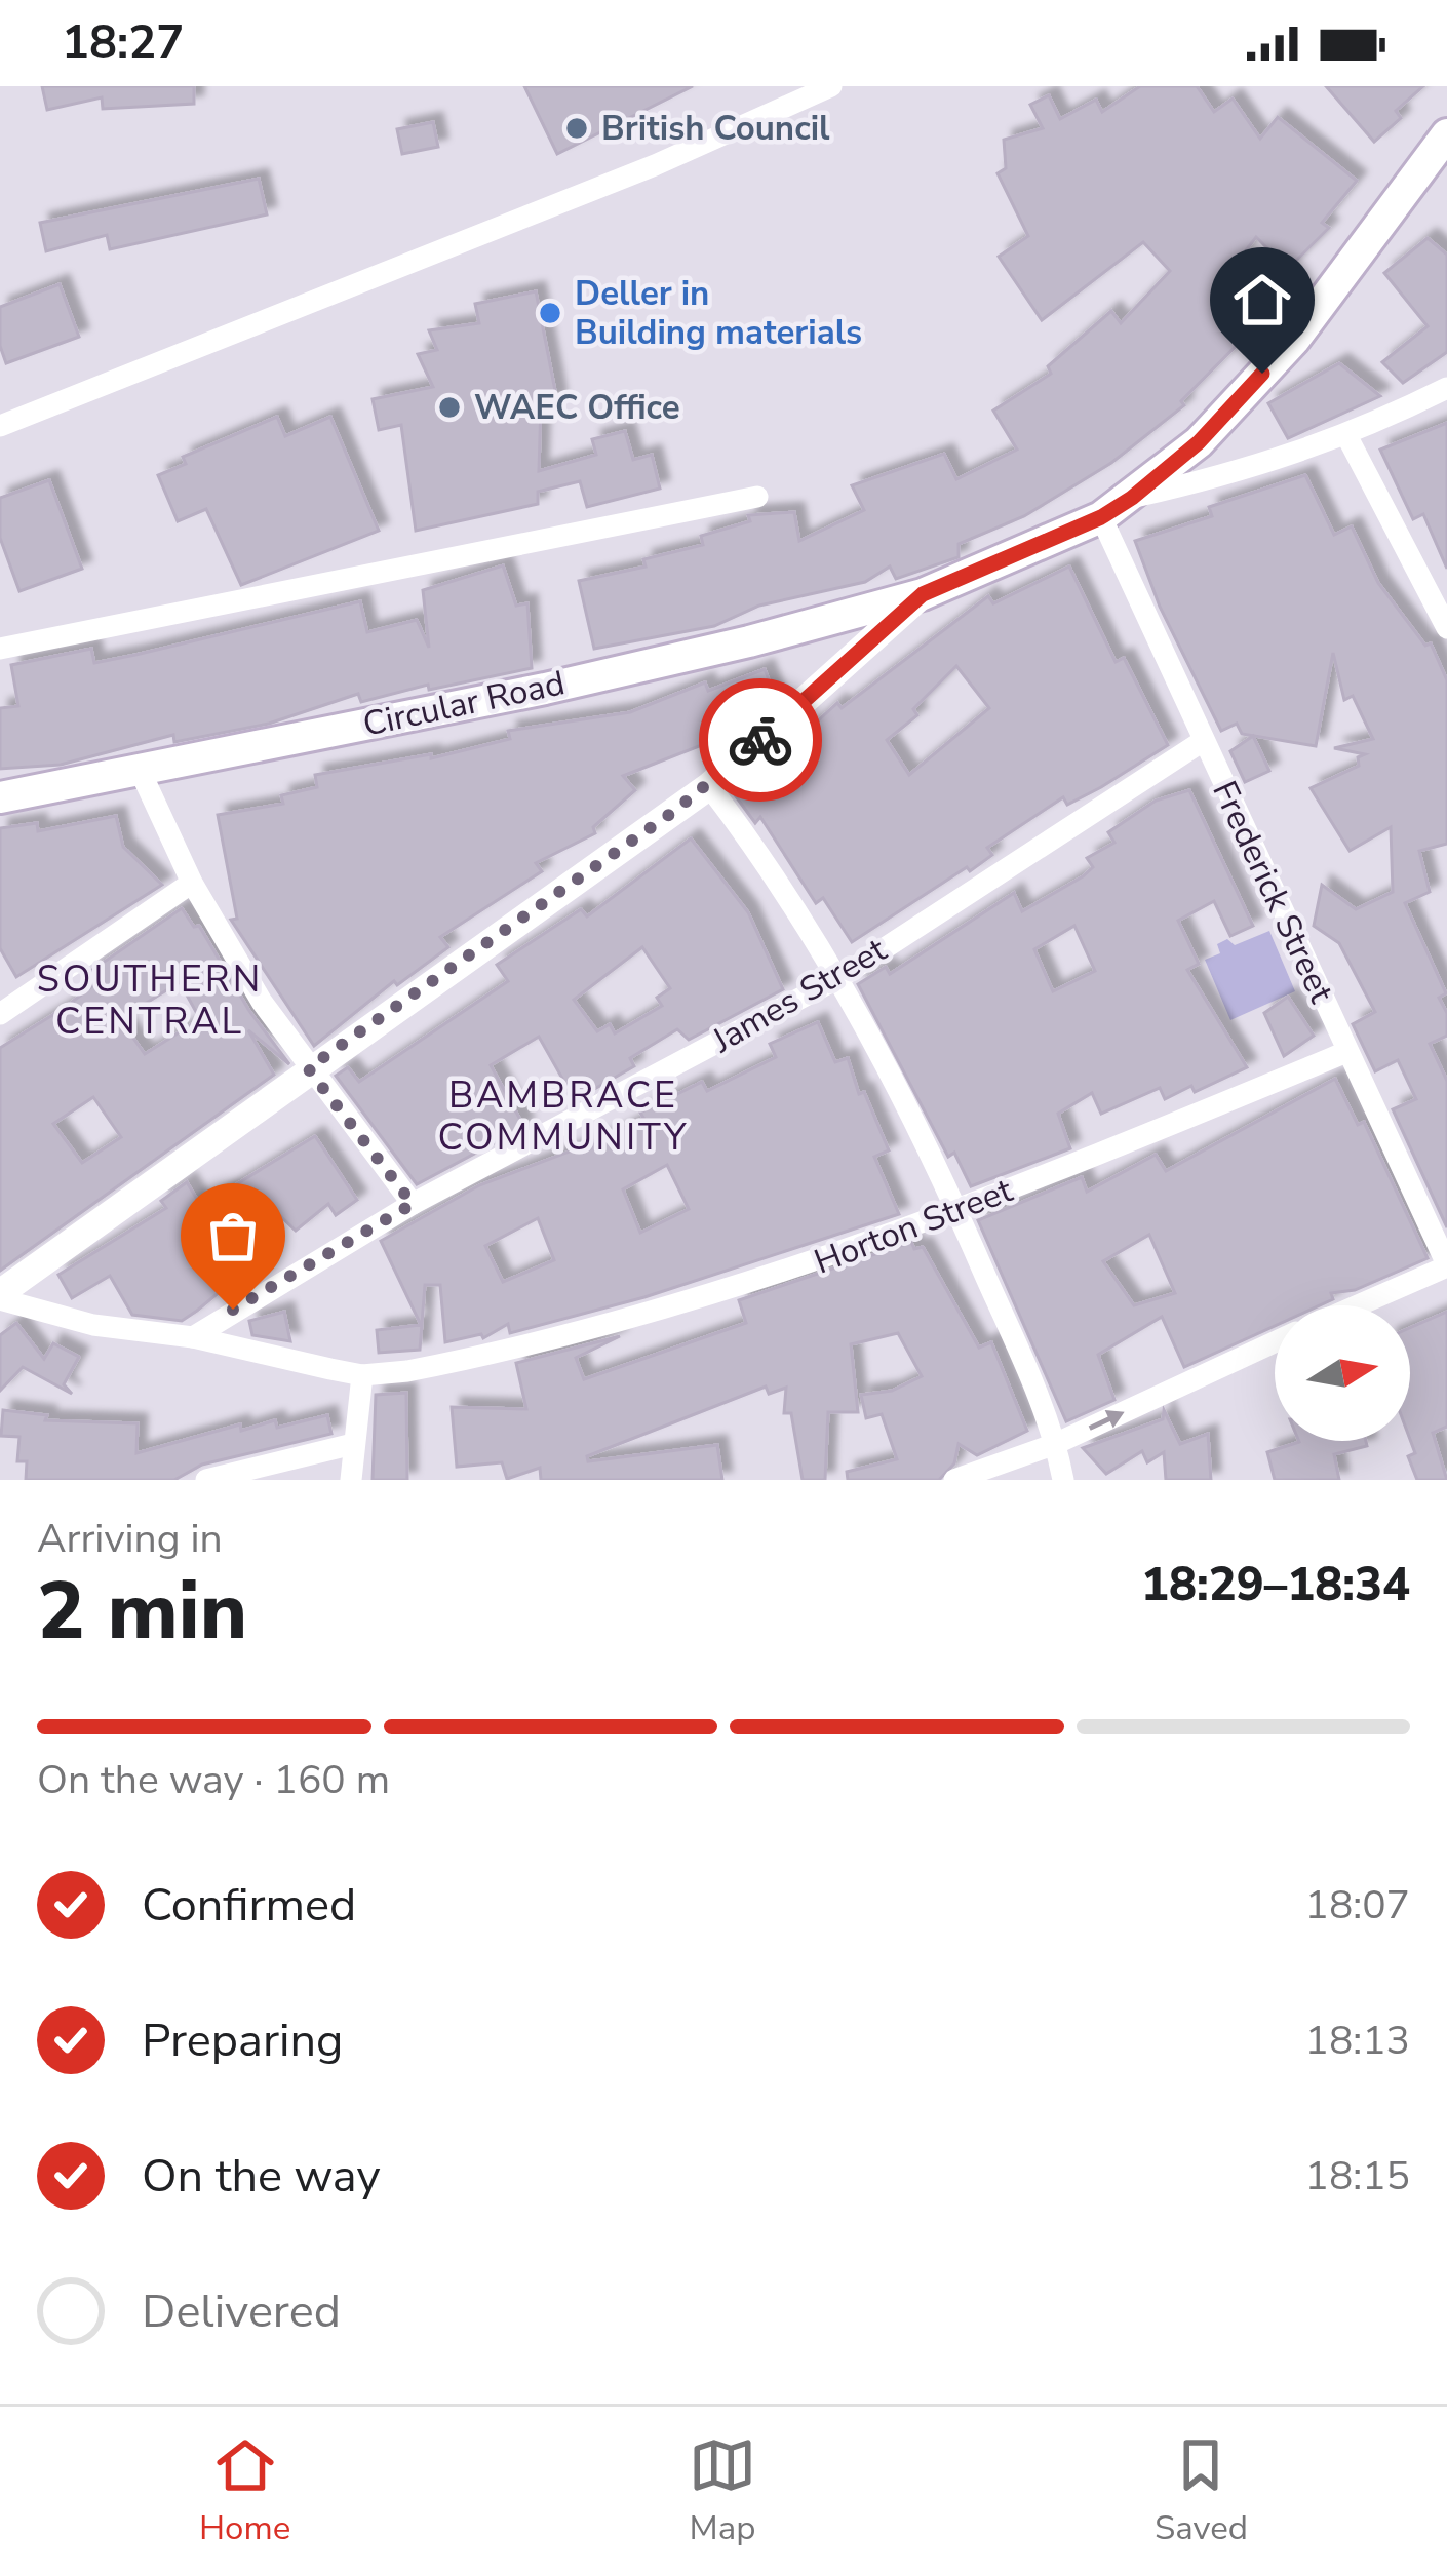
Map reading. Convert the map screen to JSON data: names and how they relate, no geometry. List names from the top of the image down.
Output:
{
  "streets": {
    "main road": ["Circular Road"],
    "street": ["Frederick Street", "James Street", "Horton Street"]
  },
  "crossings": [
    ["Circular Road", "Frederick Street"],
    ["Frederick Street", "James Street"],
    ["Frederick Street", "Horton Street"]
  ],
  "districts": ["SOUTHERN CENTRAL", "BAMBRACE COMMUNITY"],
  "places": ["British Council", "Deller in Building materials", "WAEC Office"],
  "north": "right",
  "page": {
    "status": "18:27",
    "heading": ["2 min", "Arriving in", "18:29–18:34"],
    "bar": "On the way · 160 m",
    "list": [
      ["Confirmed", "18:07"],
      ["Preparing", "18:13"],
      ["On the way", "18:15"],
      "Delivered"
    ],
    "tabs": ["Home", "Map", "Saved"]
  }
}
